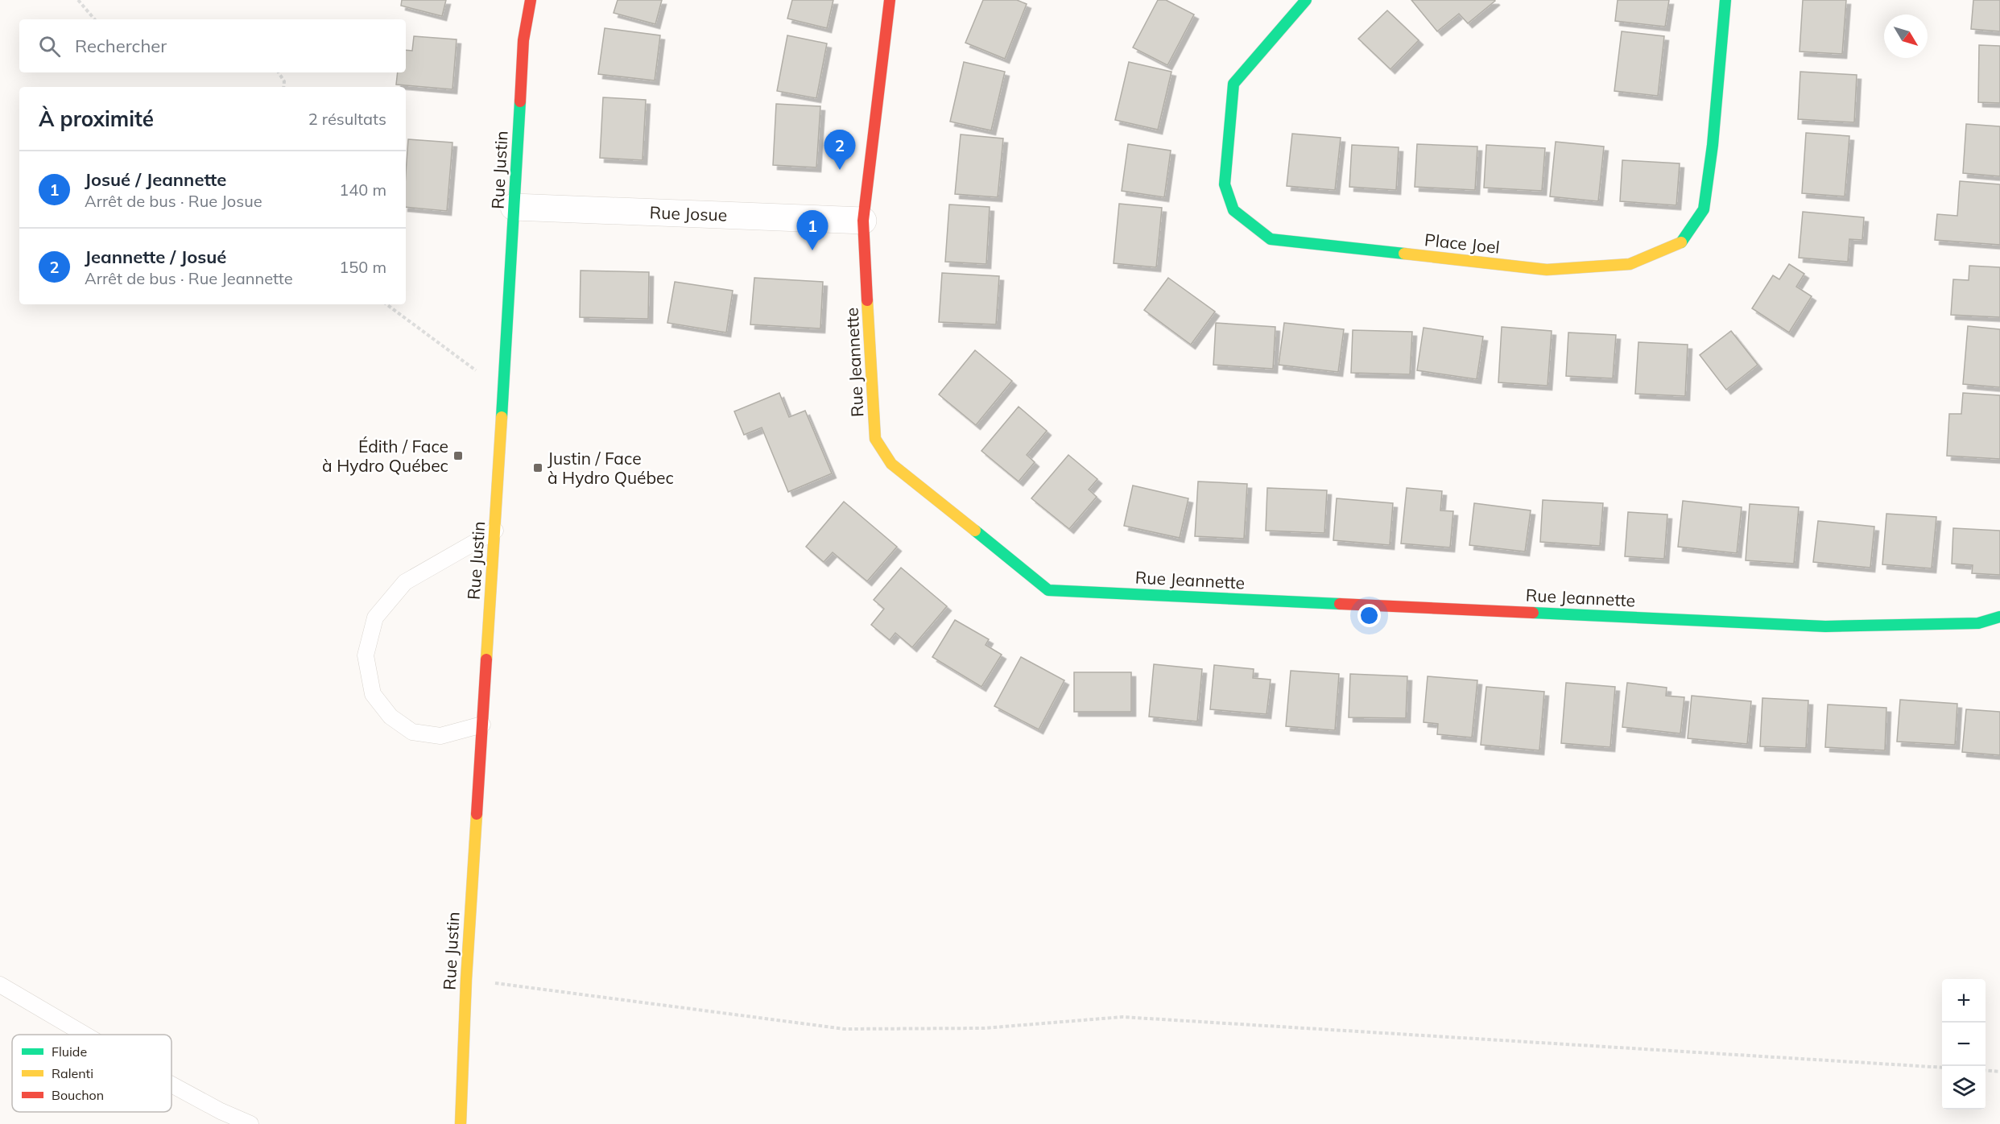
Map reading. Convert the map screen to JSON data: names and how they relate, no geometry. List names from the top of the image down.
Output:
{
  "streets": {
    "street": [
      "Rue Justin",
      "Rue Josue",
      "Place Joel",
      "Rue Jeannette"
    ]
  },
  "crossings": [
    ["Rue Justin", "Rue Josue"],
    ["Rue Josue", "Rue Jeannette"]
  ],
  "places": {
    "transit": ["Édith / Face à Hydro Québec", "Justin / Face à Hydro Québec"]
  },
  "legend": ["Fluide", "Ralenti", "Bouchon"],
  "north": "bottom right",
  "page": {
    "search": "Rechercher",
    "heading": ["À proximité", "2 résultats"],
    "pins": ["2", "1"],
    "list": [
      {
        "mark": "1",
        "name": "Josué / Jeannette",
        "note": "Arrêt de bus · Rue Josue",
        "value": "140 m"
      },
      {
        "mark": "2",
        "name": "Jeannette / Josué",
        "note": "Arrêt de bus · Rue Jeannette",
        "value": "150 m"
      }
    ],
    "map_buttons": ["+", "−"]
  }
}
